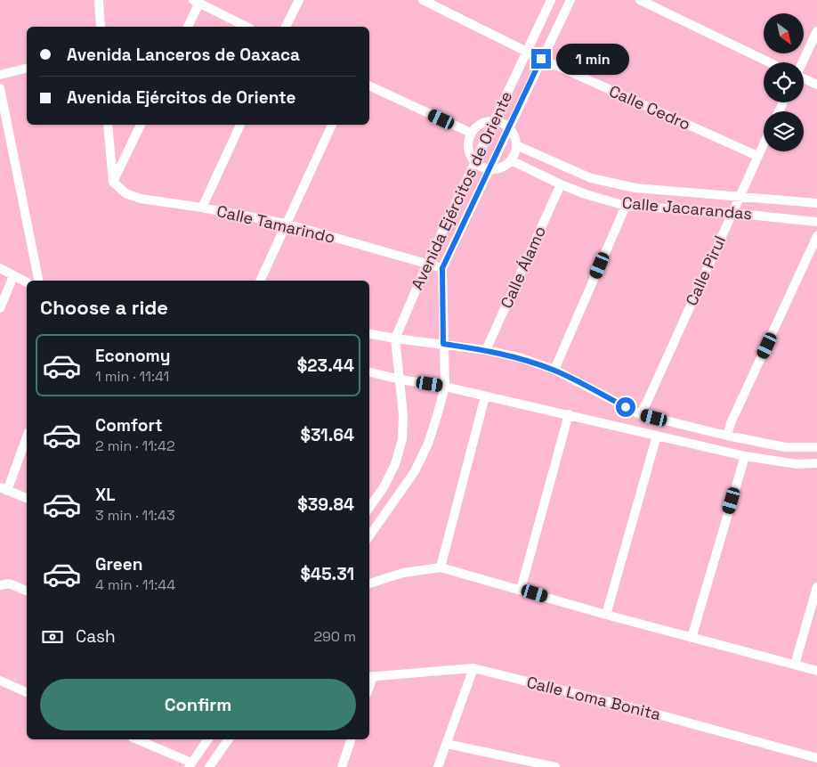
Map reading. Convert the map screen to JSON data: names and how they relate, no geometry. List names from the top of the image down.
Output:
{
  "streets": {
    "street": [
      "Calle Cedro",
      "Avenida Ejércitos de Oriente",
      "Calle Jacarandas",
      "Calle Tamarindo",
      "Calle Álamo",
      "Calle Pirul",
      "Calle Loma Bonita"
    ]
  },
  "crossings": [
    ["Calle Cedro", "Avenida Ejércitos de Oriente"],
    ["Calle Cedro", "Calle Pirul"],
    ["Avenida Ejércitos de Oriente", "Calle Tamarindo"],
    ["Calle Jacarandas", "Calle Álamo"],
    ["Calle Jacarandas", "Calle Pirul"]
  ],
  "north": "bottom right",
  "page": {
    "banner": ["Avenida Lanceros de Oaxaca", "Avenida Ejércitos de Oriente"],
    "bubble": "1 min",
    "heading": "Choose a ride",
    "list": [
      {
        "name": "Economy",
        "note": "1 min · 11:41",
        "value": "$23.44"
      },
      {
        "name": "Comfort",
        "note": "2 min · 11:42",
        "value": "$31.64"
      },
      {
        "name": "XL",
        "note": "3 min · 11:43",
        "value": "$39.84"
      },
      {
        "name": "Green",
        "note": "4 min · 11:44",
        "value": "$45.31"
      }
    ],
    "pay": ["Cash", "290 m"],
    "buttons": "Confirm"
  }
}
